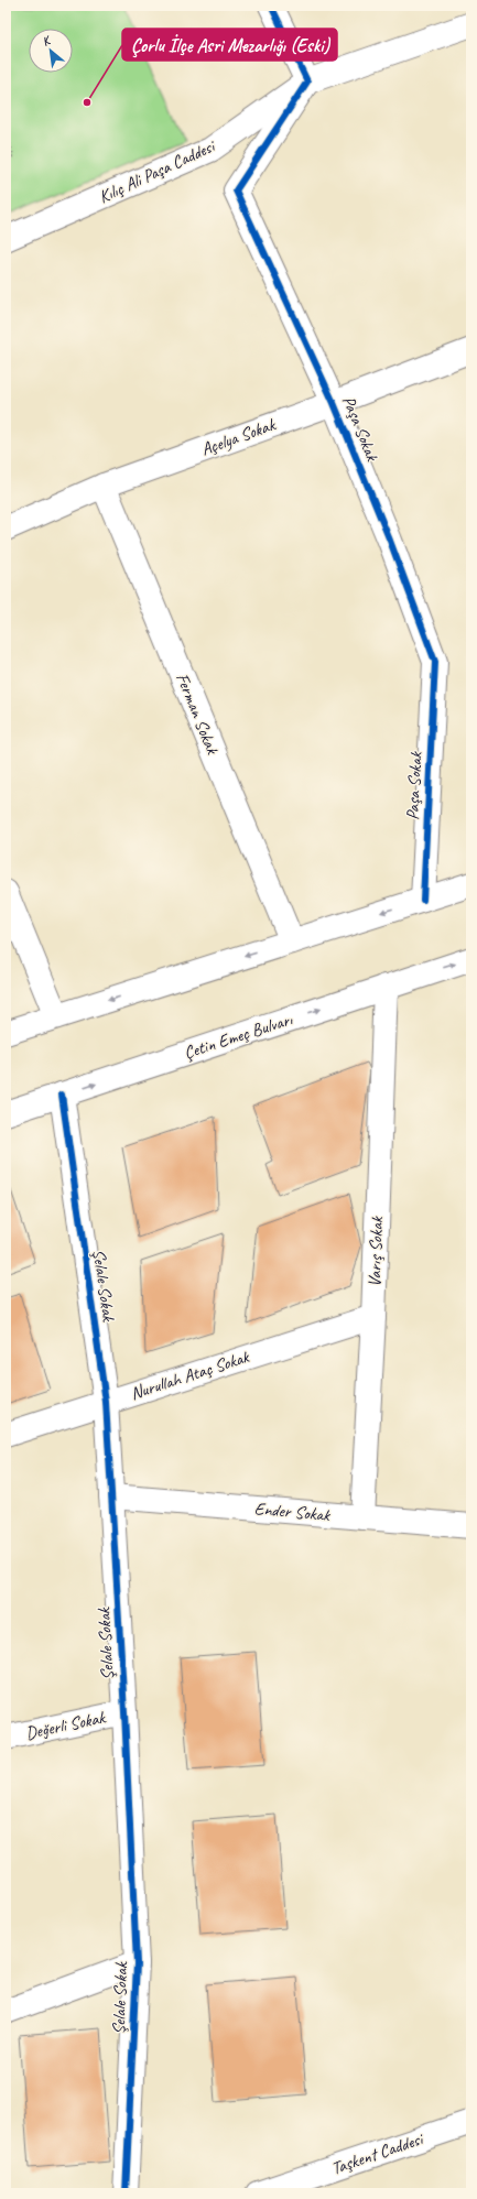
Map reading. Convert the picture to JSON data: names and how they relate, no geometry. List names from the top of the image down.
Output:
{
  "streets": {
    "street": [
      "Kılıç Ali Paşa Caddesi",
      "Paşa Sokak",
      "Açelya Sokak",
      "Ferman Sokak",
      "Çetin Emeç Bulvarı",
      "Varış Sokak",
      "Şelale Sokak",
      "Nurullah Ataç Sokak",
      "Ender Sokak",
      "Değerli Sokak",
      "Taşkent Caddesi"
    ]
  },
  "crossings": [
    ["Kılıç Ali Paşa Caddesi", "Paşa Sokak"],
    ["Paşa Sokak", "Açelya Sokak"],
    ["Açelya Sokak", "Ferman Sokak"],
    ["Çetin Emeç Bulvarı", "Varış Sokak"],
    ["Çetin Emeç Bulvarı", "Şelale Sokak"],
    ["Varış Sokak", "Nurullah Ataç Sokak"],
    ["Varış Sokak", "Ender Sokak"],
    ["Şelale Sokak", "Nurullah Ataç Sokak"],
    ["Şelale Sokak", "Ender Sokak"],
    ["Şelale Sokak", "Değerli Sokak"]
  ],
  "places": ["Çorlu İlçe Asri Mezarlığı (Eski)"],
  "north": "top left"
}
